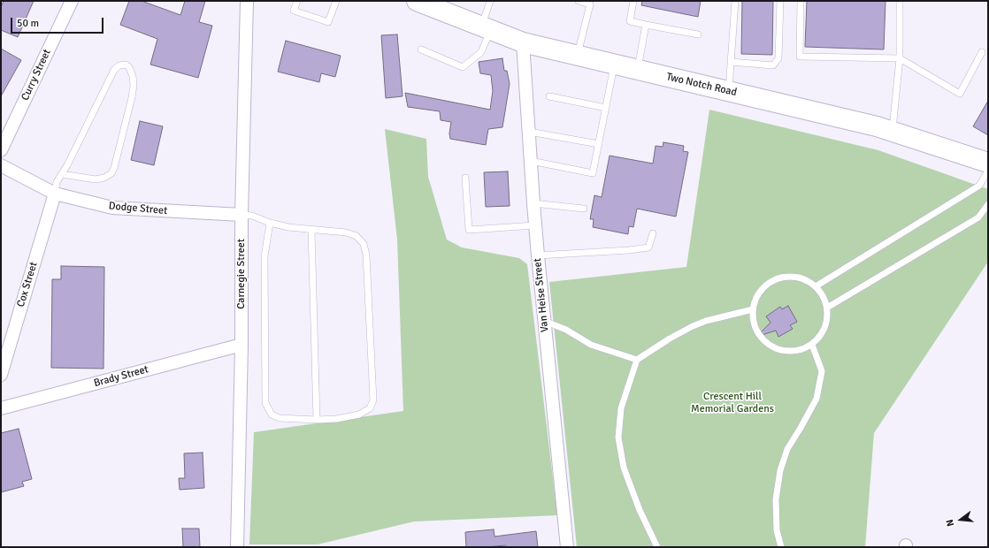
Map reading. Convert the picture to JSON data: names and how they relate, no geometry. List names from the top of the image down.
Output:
{
  "streets": {
    "main road": ["Two Notch Road"],
    "street": [
      "Curry Street",
      "Dodge Street",
      "Carnegie Street",
      "Cox Street",
      "Van Heise Street",
      "Brady Street"
    ]
  },
  "crossings": [
    ["Two Notch Road", "Van Heise Street"],
    ["Dodge Street", "Carnegie Street"],
    ["Dodge Street", "Cox Street"],
    ["Carnegie Street", "Brady Street"]
  ],
  "parks": ["Crescent Hill Memorial Gardens"],
  "scale_bar": "50 m",
  "north": "left"
}
